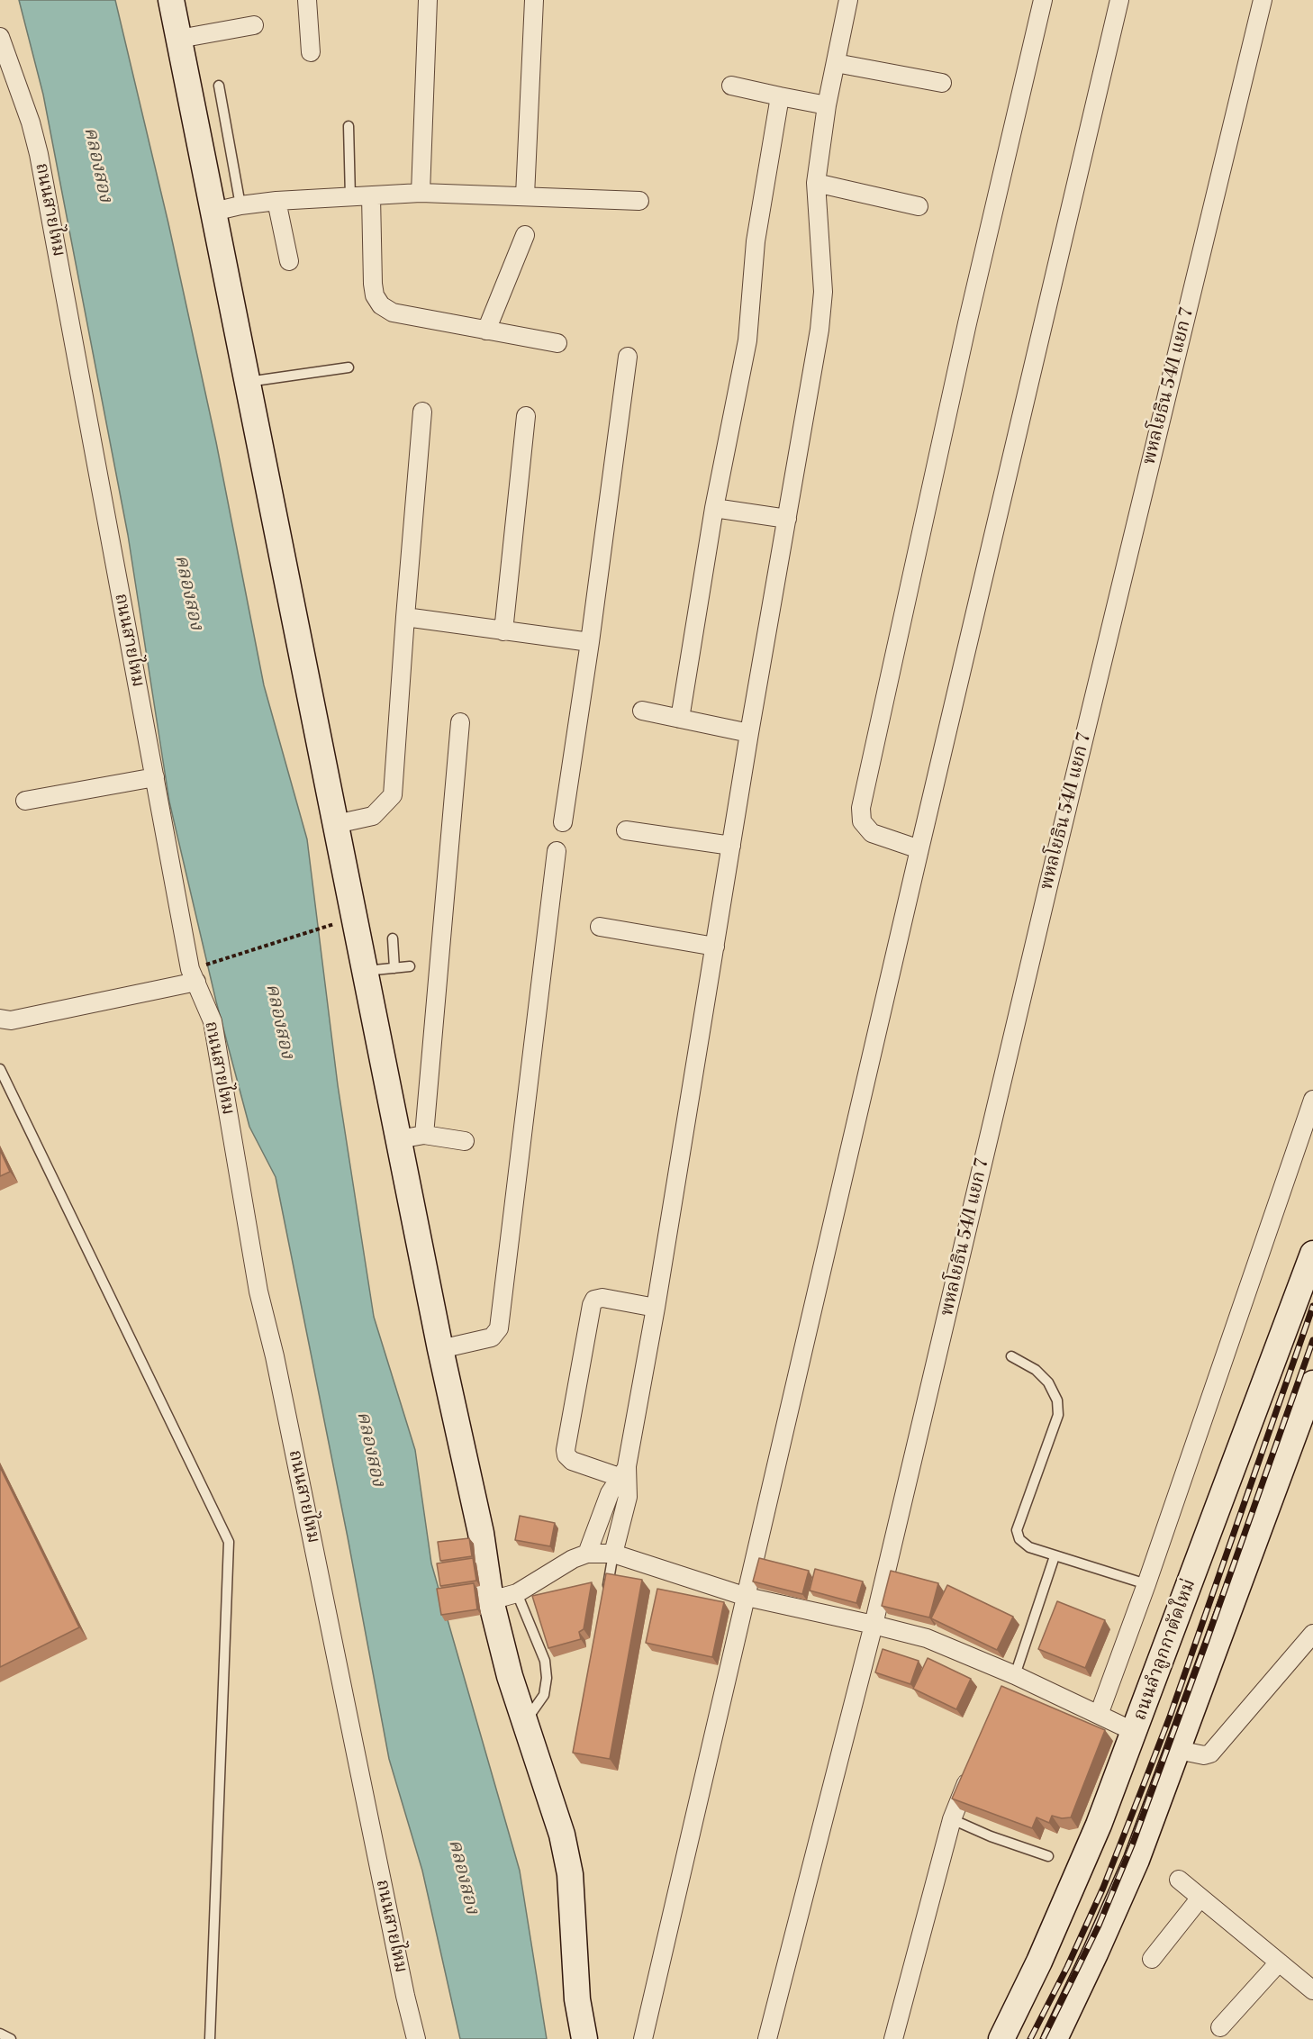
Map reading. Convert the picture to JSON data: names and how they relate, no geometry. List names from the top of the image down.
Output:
{
  "streets": {
    "street": ["ถนนสายไหม", "พหลโยธิน 54/1 แยก 7", "ถนนลำลูกกาตัดใหม่"]
  },
  "water": ["คลองสอง"]
}
